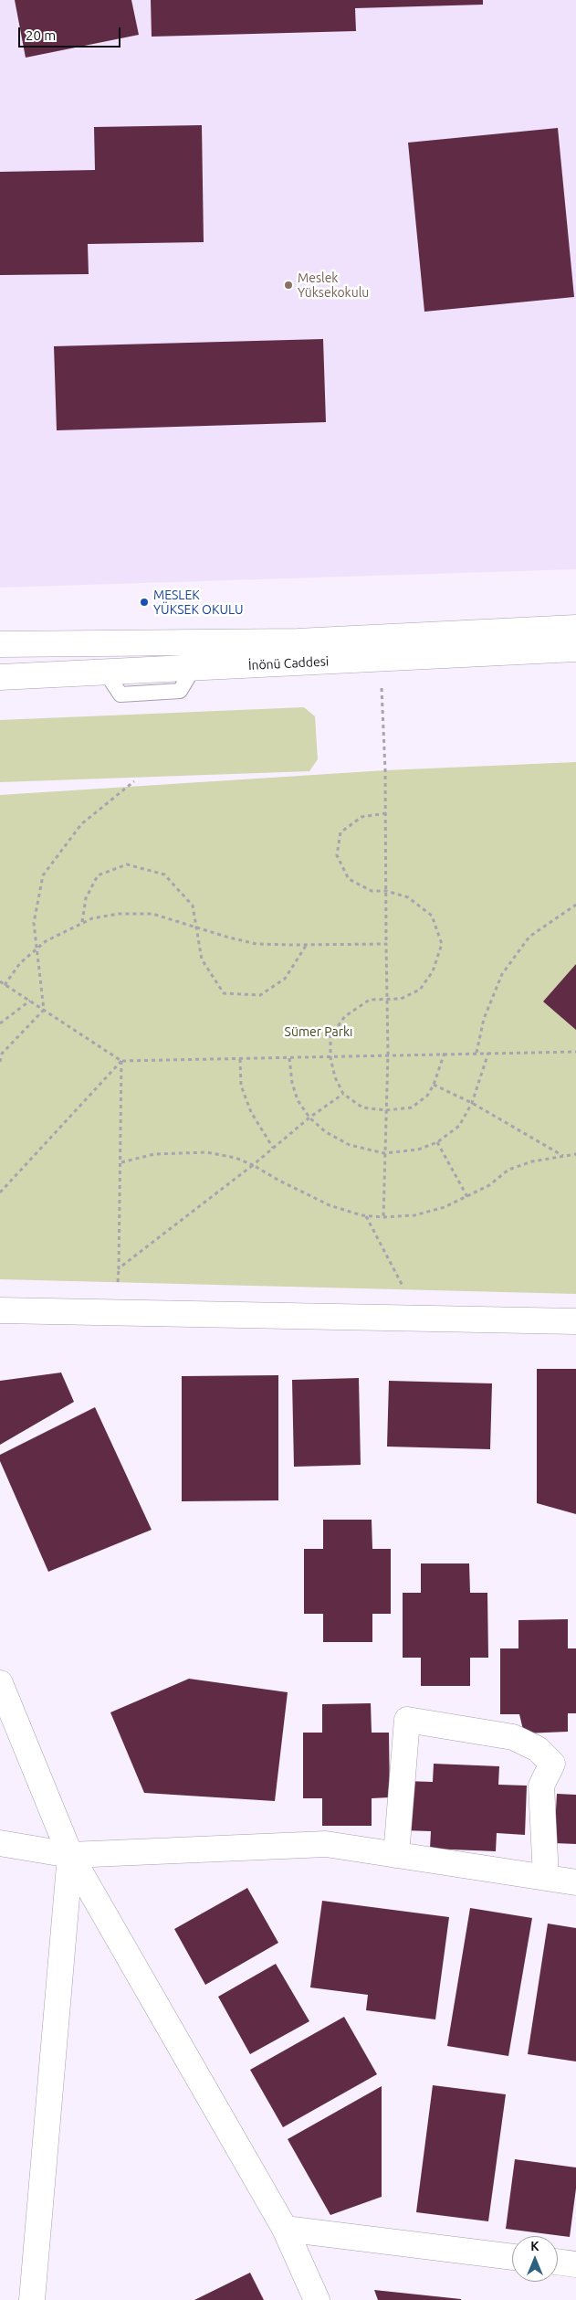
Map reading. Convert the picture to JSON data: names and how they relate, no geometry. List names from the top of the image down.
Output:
{
  "streets": {
    "street": ["İnönü Caddesi"]
  },
  "parks": ["Sümer Parkı"],
  "places": ["Meslek Yüksekokulu", "MESLEK YÜKSEK OKULU"],
  "scale_bar": "20 m",
  "north": "top"
}
